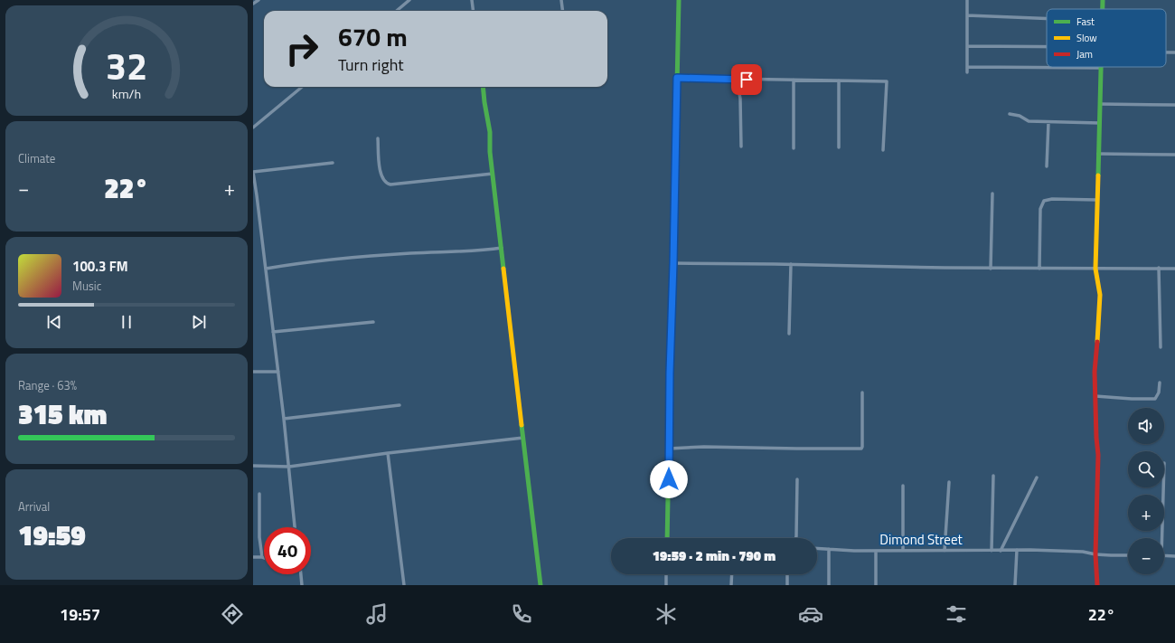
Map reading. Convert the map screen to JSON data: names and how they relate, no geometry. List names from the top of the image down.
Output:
{
  "streets": {
    "street": ["Dimond Street"]
  },
  "legend": ["Fast", "Slow", "Jam"],
  "page": {
    "turn": ["670 m", "Turn right"],
    "tile": [
      "Climate",
      ["Range · 63%", "315 km"],
      ["Arrival", "19:59"]
    ],
    "heat": ["−", "22°", "+"],
    "song": ["100.3 FM", "Music"],
    "map_buttons": ["+", "−"],
    "limit": "40",
    "trip": "19:59 · 2 min · 790 m",
    "tabs": ["19:57", "22°"],
    "gauge": ["32", "km/h"]
  }
}
